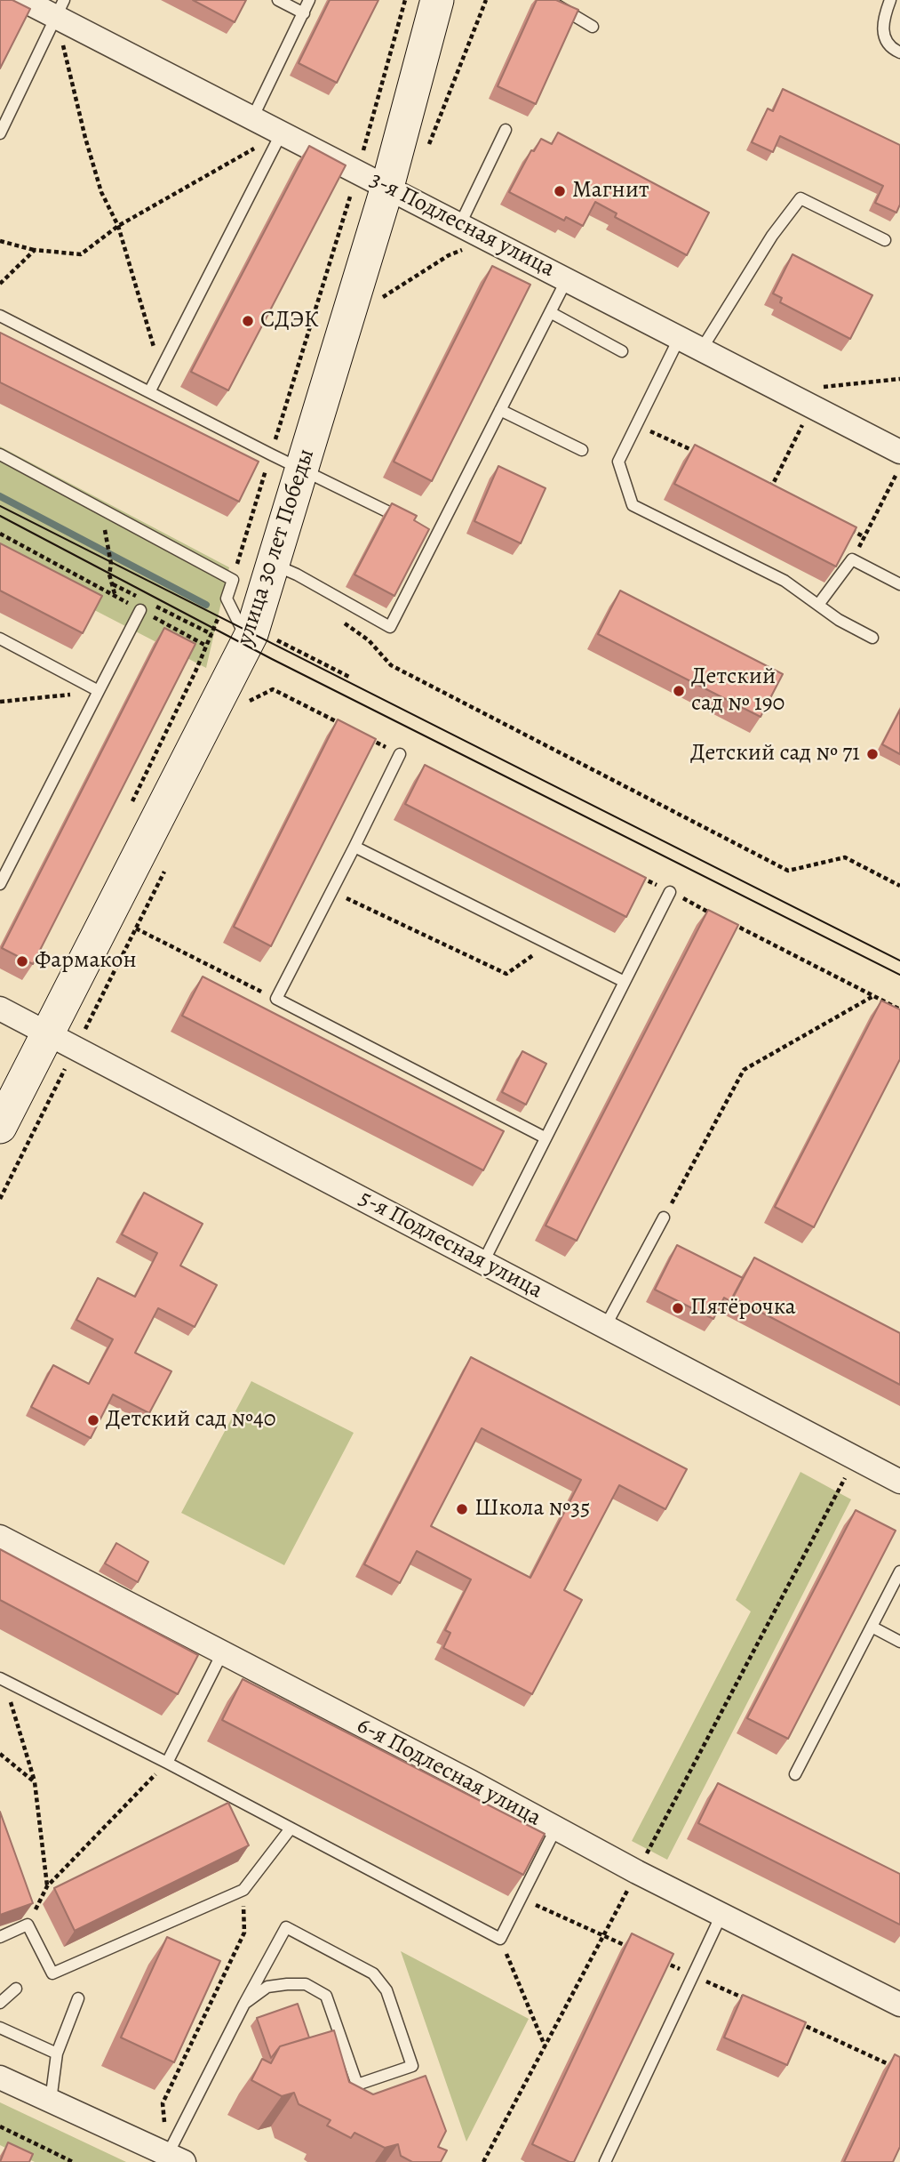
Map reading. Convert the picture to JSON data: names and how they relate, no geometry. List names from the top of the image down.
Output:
{
  "streets": {
    "main road": ["улица 30 лет Победы"],
    "street": ["3-я Подлесная улица", "5-я Подлесная улица", "6-я Подлесная улица"]
  },
  "crossings": [
    ["3-я Подлесная улица", "улица 30 лет Победы"],
    ["улица 30 лет Победы", "5-я Подлесная улица"]
  ],
  "places": [
    "Магнит",
    "СДЭК",
    "Детский сад № 190",
    "Детский сад № 71",
    "Фармакон",
    "Пятёрочка",
    "Детский сад №40",
    "Школа №35"
  ]
}
